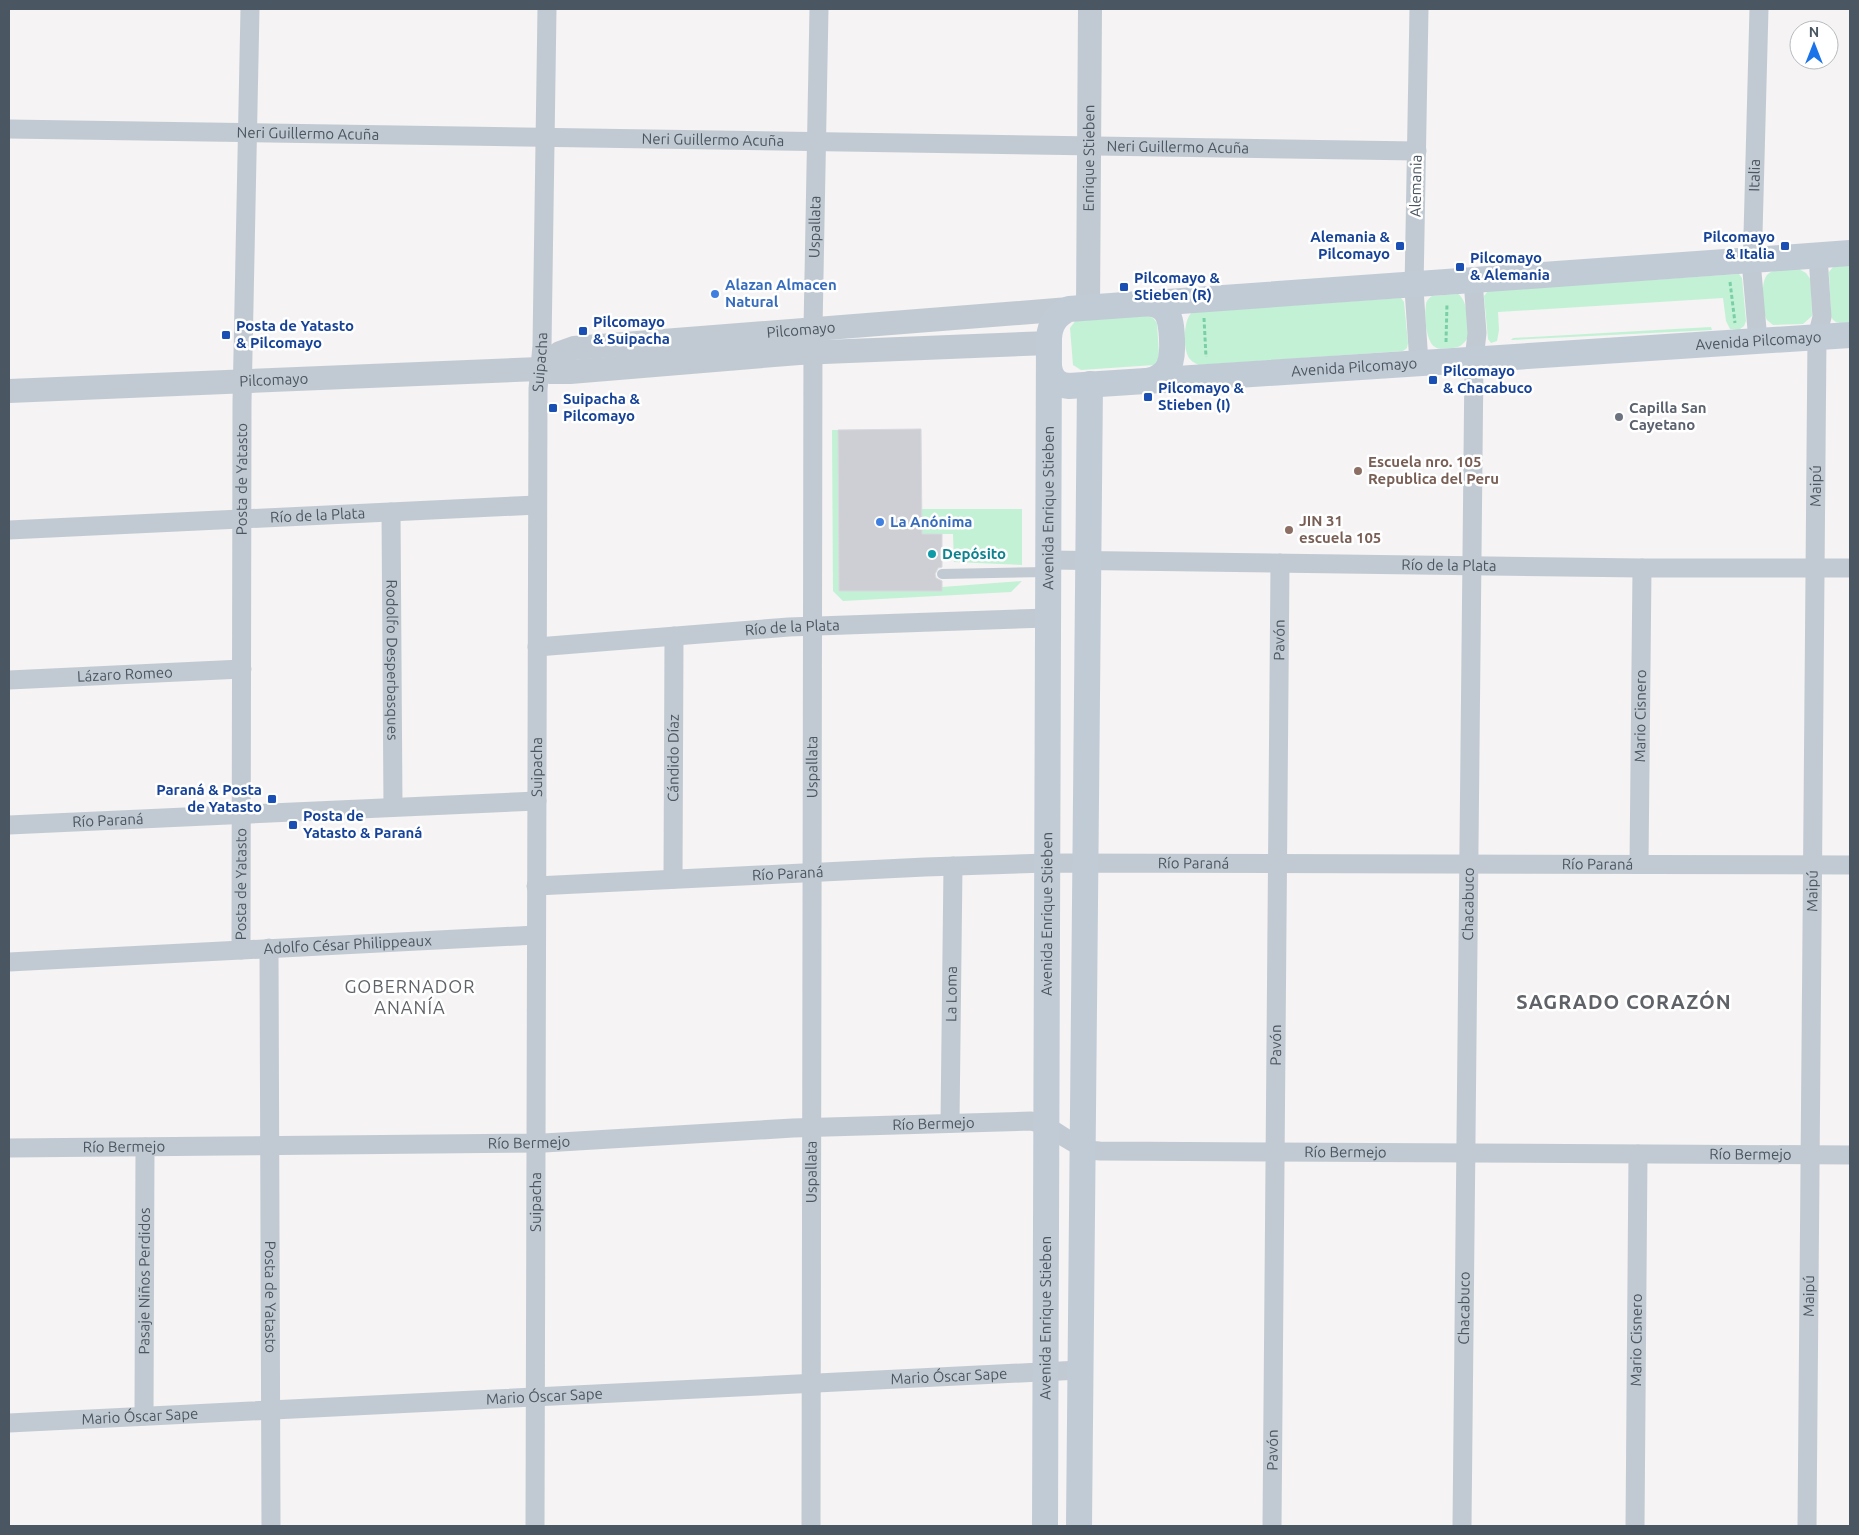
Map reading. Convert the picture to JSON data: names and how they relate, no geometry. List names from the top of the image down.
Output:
{
  "streets": {
    "main road": ["Avenida Pilcomayo", "Avenida Enrique Stieben"],
    "street": [
      "Neri Guillermo Acuña",
      "Enrique Stieben",
      "Italia",
      "Alemania",
      "Uspallata",
      "Pilcomayo",
      "Suipacha",
      "Posta de Yatasto",
      "Maipú",
      "Río de la Plata",
      "Pavón",
      "Rodolfo Desperbasques",
      "Lázaro Romeo",
      "Mario Cisnero",
      "Cándido Díaz",
      "Río Paraná",
      "Chacabuco",
      "Adolfo César Philippeaux",
      "La Loma",
      "Río Bermejo",
      "Pasaje Niños Perdidos",
      "Mario Óscar Sape"
    ]
  },
  "crossings": [
    ["Neri Guillermo Acuña", "Enrique Stieben"],
    ["Neri Guillermo Acuña", "Alemania"],
    ["Neri Guillermo Acuña", "Uspallata"],
    ["Neri Guillermo Acuña", "Suipacha"],
    ["Neri Guillermo Acuña", "Posta de Yatasto"],
    ["Enrique Stieben", "Pilcomayo"],
    ["Enrique Stieben", "Avenida Pilcomayo"],
    ["Enrique Stieben", "Avenida Enrique Stieben"],
    ["Italia", "Avenida Pilcomayo"],
    ["Alemania", "Avenida Pilcomayo"],
    ["Uspallata", "Pilcomayo"],
    ["Uspallata", "Río de la Plata"],
    ["Uspallata", "Río Paraná"],
    ["Uspallata", "Río Bermejo"],
    ["Uspallata", "Mario Óscar Sape"],
    ["Pilcomayo", "Avenida Pilcomayo"],
    ["Pilcomayo", "Suipacha"],
    ["Pilcomayo", "Posta de Yatasto"],
    ["Pilcomayo", "Avenida Enrique Stieben"],
    ["Avenida Pilcomayo", "Maipú"],
    ["Avenida Pilcomayo", "Avenida Enrique Stieben"],
    ["Avenida Pilcomayo", "Chacabuco"],
    ["Suipacha", "Río de la Plata"],
    ["Suipacha", "Río Paraná"],
    ["Suipacha", "Adolfo César Philippeaux"],
    ["Suipacha", "Río Bermejo"],
    ["Suipacha", "Mario Óscar Sape"],
    ["Posta de Yatasto", "Río de la Plata"],
    ["Posta de Yatasto", "Lázaro Romeo"],
    ["Posta de Yatasto", "Río Paraná"],
    ["Posta de Yatasto", "Adolfo César Philippeaux"],
    ["Posta de Yatasto", "Río Bermejo"],
    ["Posta de Yatasto", "Mario Óscar Sape"],
    ["Maipú", "Río de la Plata"],
    ["Maipú", "Río Paraná"],
    ["Maipú", "Río Bermejo"],
    ["Avenida Enrique Stieben", "Río de la Plata"],
    ["Avenida Enrique Stieben", "Río Paraná"],
    ["Avenida Enrique Stieben", "Río Bermejo"],
    ["Avenida Enrique Stieben", "Mario Óscar Sape"],
    ["Río de la Plata", "Pavón"],
    ["Río de la Plata", "Rodolfo Desperbasques"],
    ["Río de la Plata", "Mario Cisnero"],
    ["Río de la Plata", "Cándido Díaz"],
    ["Río de la Plata", "Chacabuco"],
    ["Pavón", "Río Paraná"],
    ["Pavón", "Río Bermejo"],
    ["Rodolfo Desperbasques", "Río Paraná"],
    ["Mario Cisnero", "Río Paraná"],
    ["Mario Cisnero", "Río Bermejo"],
    ["Cándido Díaz", "Río Paraná"],
    ["Río Paraná", "Chacabuco"],
    ["Río Paraná", "La Loma"],
    ["Chacabuco", "Río Bermejo"],
    ["La Loma", "Río Bermejo"],
    ["Río Bermejo", "Pasaje Niños Perdidos"],
    ["Pasaje Niños Perdidos", "Mario Óscar Sape"]
  ],
  "districts": ["GOBERNADOR ANANÍA", "SAGRADO CORAZÓN"],
  "places": {
    "transit": [
      "Alemania & Pilcomayo",
      "Pilcomayo & Italia",
      "Pilcomayo & Alemania",
      "Pilcomayo & Stieben (R)",
      "Pilcomayo & Suipacha",
      "Posta de Yatasto & Pilcomayo",
      "Pilcomayo & Chacabuco",
      "Pilcomayo & Stieben (I)",
      "Suipacha & Pilcomayo",
      "Paraná & Posta de Yatasto",
      "Posta de Yatasto & Paraná"
    ],
    "other": [
      "Alazan Almacen Natural",
      "Capilla San Cayetano",
      "Escuela nro. 105 Republica del Peru",
      "La Anónima",
      "JIN 31 escuela 105",
      "Depósito"
    ]
  },
  "north": "top"
}
